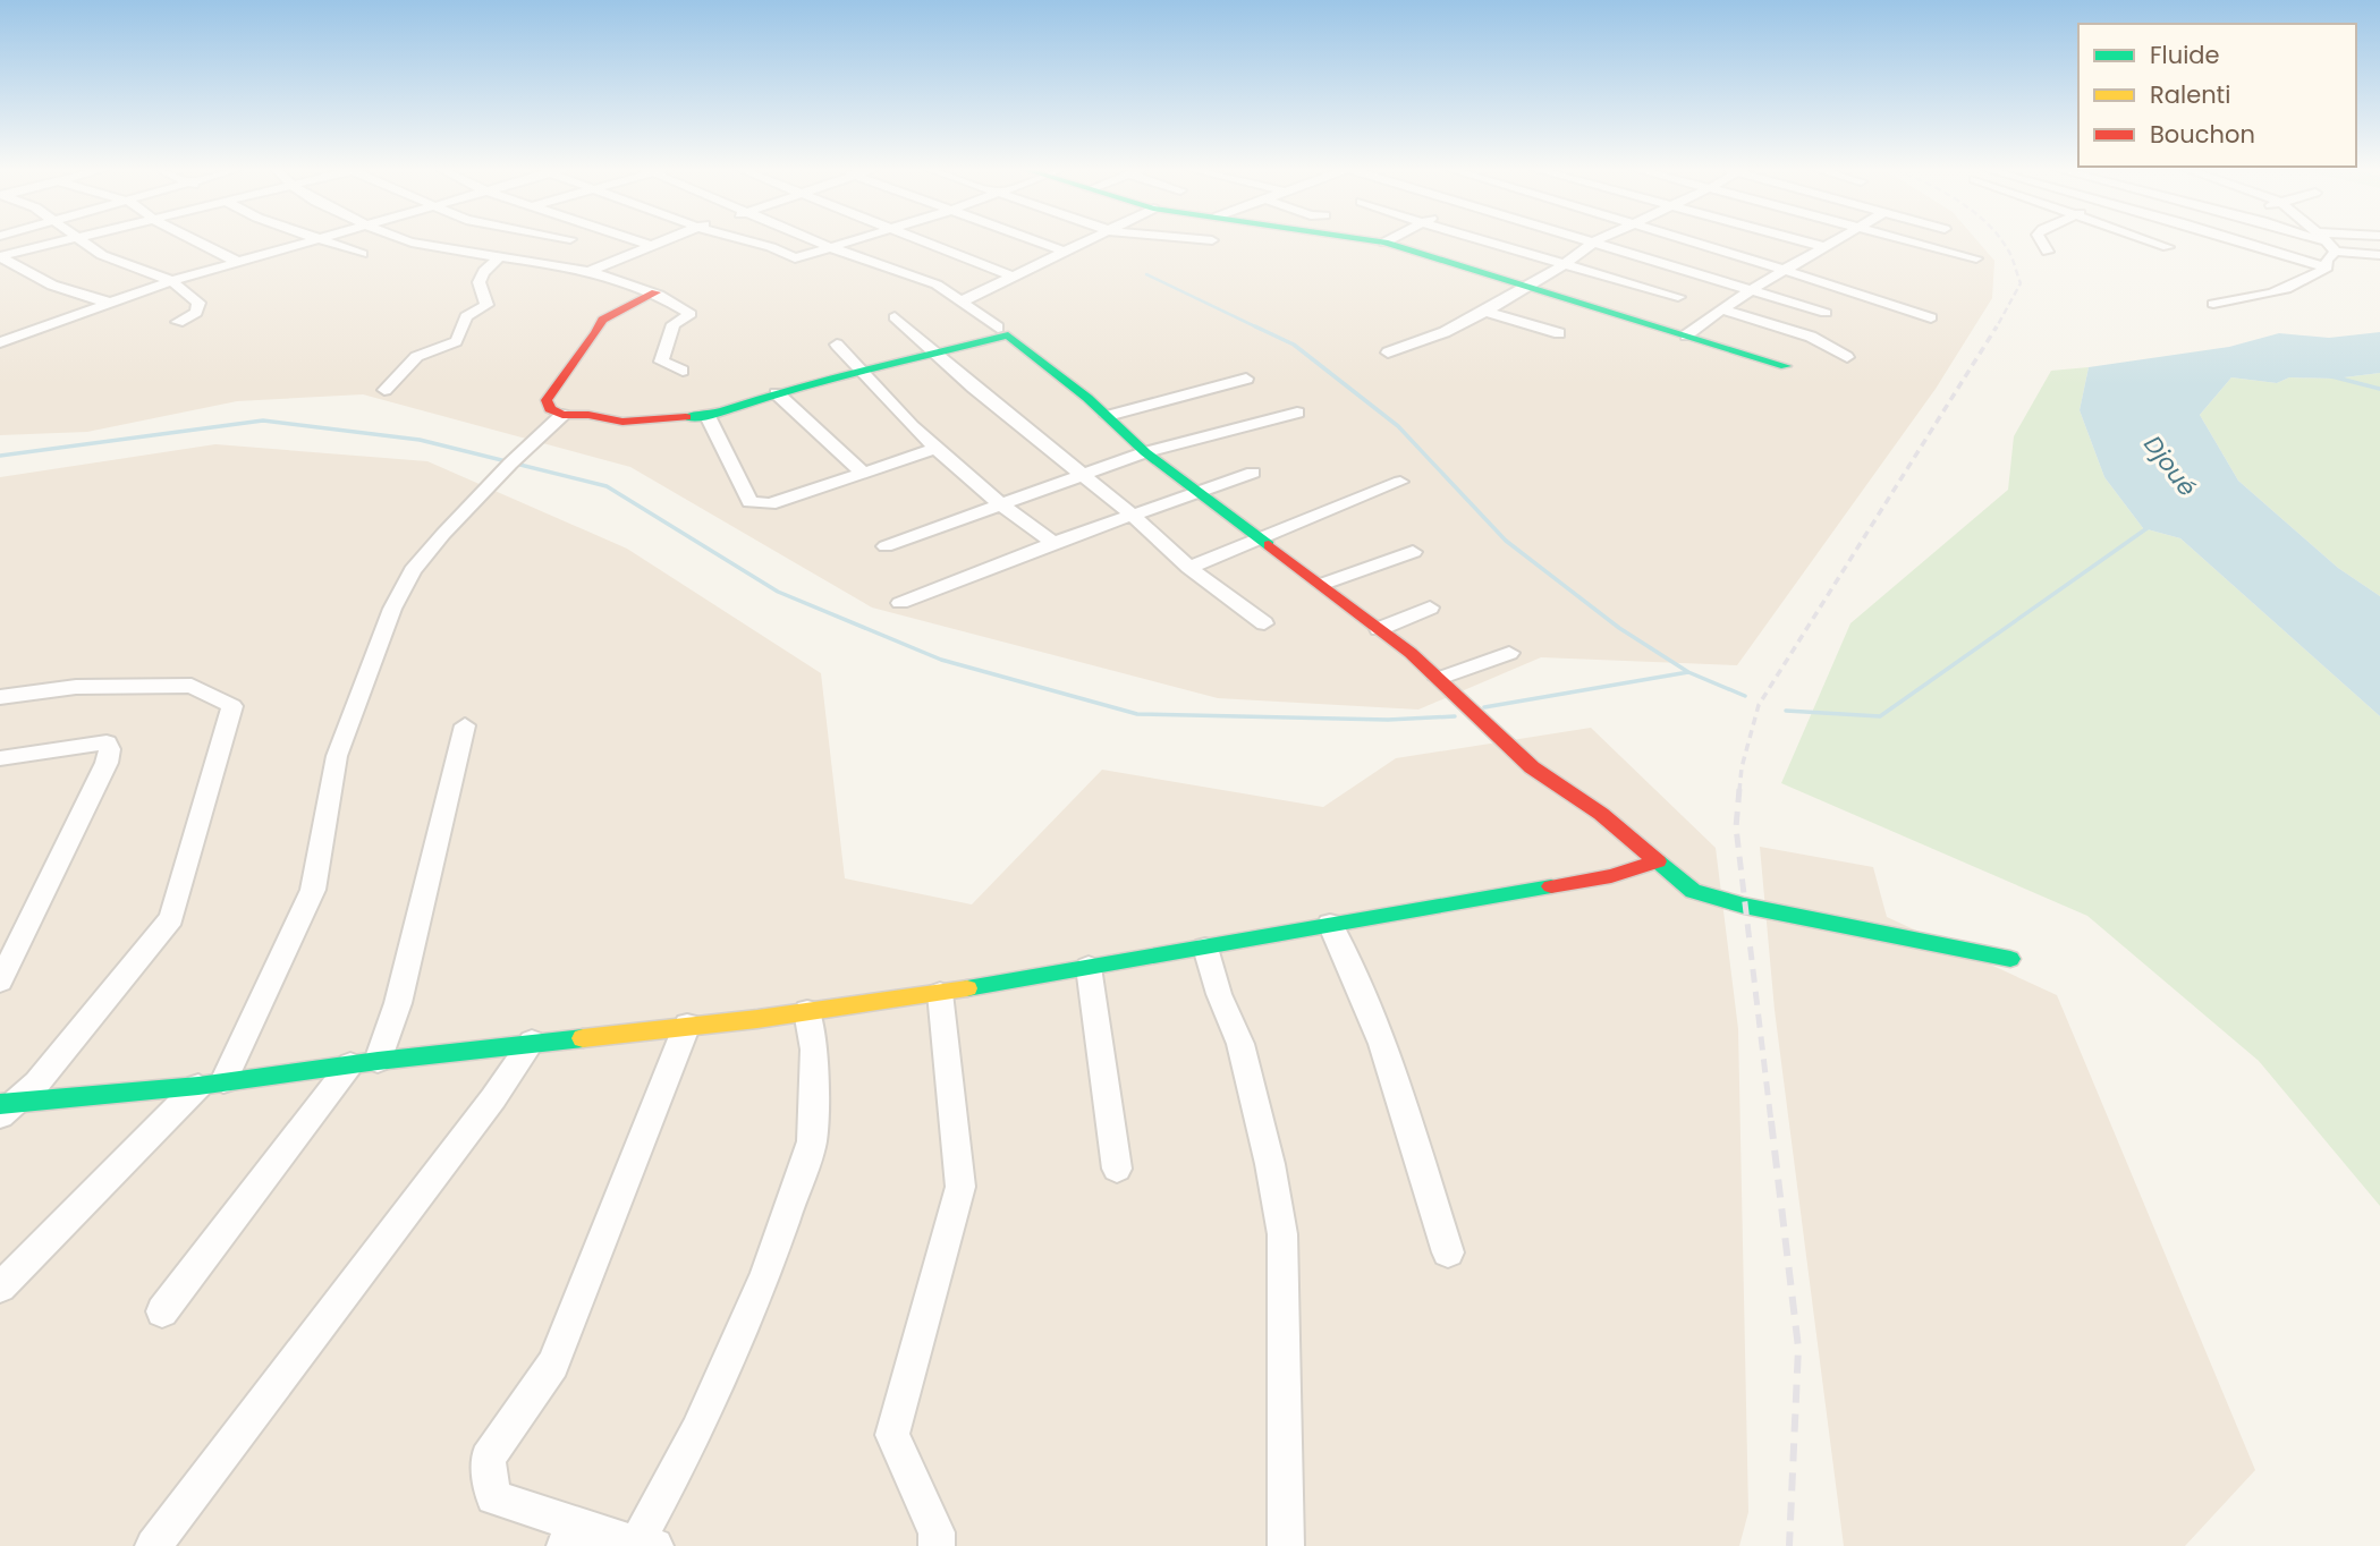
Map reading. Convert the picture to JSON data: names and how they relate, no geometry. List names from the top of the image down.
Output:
{
  "water": ["Djoué"],
  "legend": ["Fluide", "Ralenti", "Bouchon"]
}
